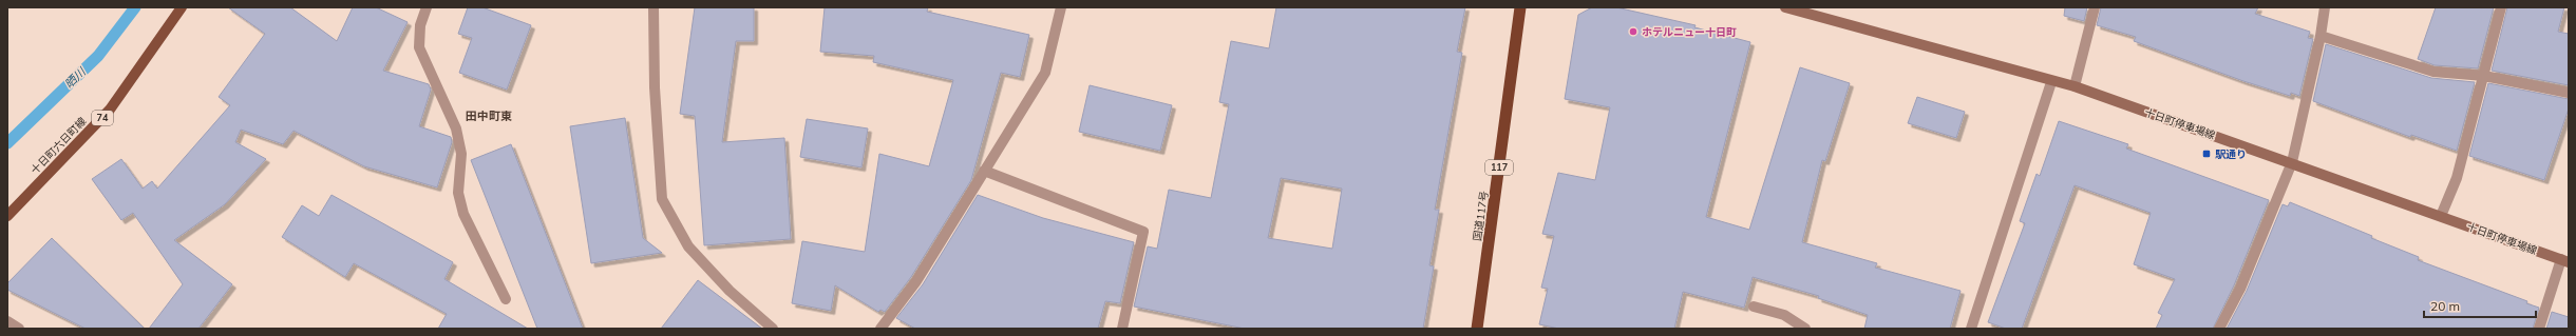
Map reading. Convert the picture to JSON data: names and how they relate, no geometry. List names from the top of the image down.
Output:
{
  "streets": {
    "highway": ["117", "国道117号"],
    "main road": ["74", "十日町停車場線", "十日町六日町線"]
  },
  "districts": ["田中町東"],
  "water": ["晒川"],
  "places": {
    "other": ["ホテルニュー十日町"],
    "transit": ["駅通り"]
  },
  "scale_bar": "20 m"
}
